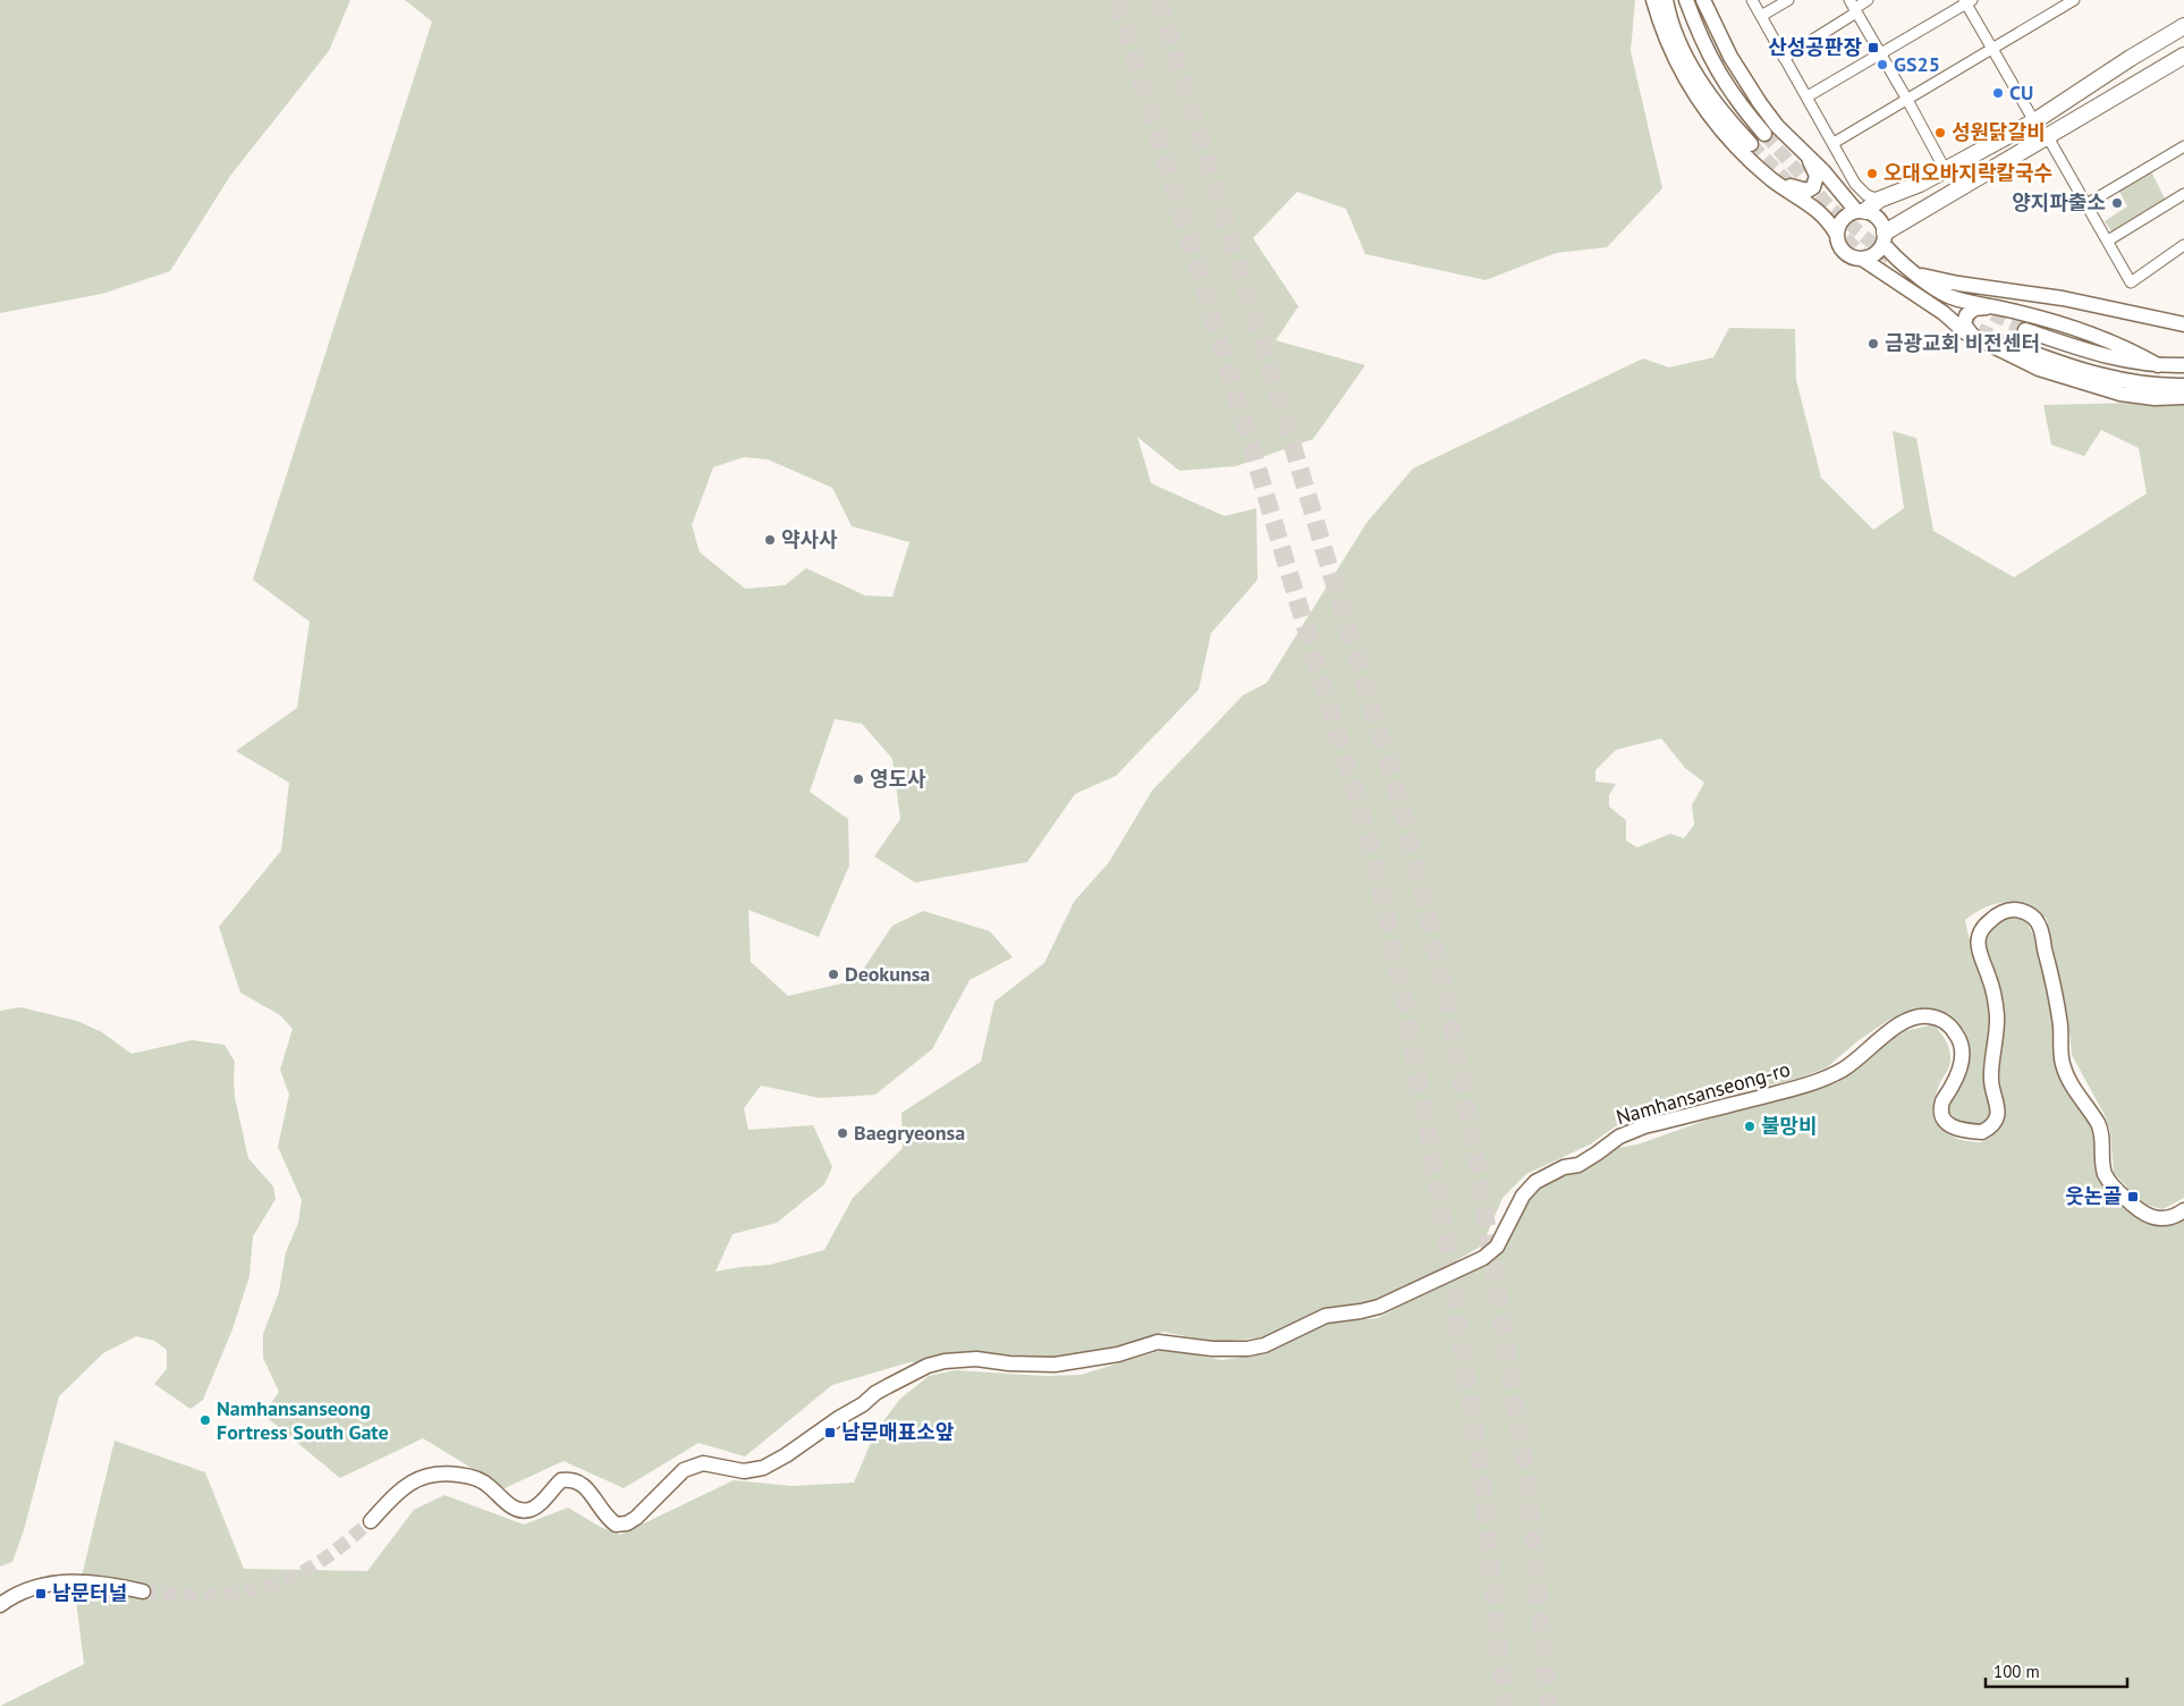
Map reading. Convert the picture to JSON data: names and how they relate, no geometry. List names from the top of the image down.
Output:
{
  "streets": {
    "main road": ["Namhansanseong-ro"]
  },
  "places": {
    "transit": [
      "산성공판장",
      "웃논골",
      "남문매표소앞",
      "남문터널"
    ],
    "other": [
      "GS25",
      "CU",
      "성원닭갈비",
      "오대오바지락칼국수",
      "양지파출소",
      "금광교회 비전센터",
      "약사사",
      "영도사",
      "Deokunsa",
      "불망비",
      "Baegryeonsa",
      "Namhansanseong Fortress South Gate"
    ]
  },
  "scale_bar": "100 m"
}
